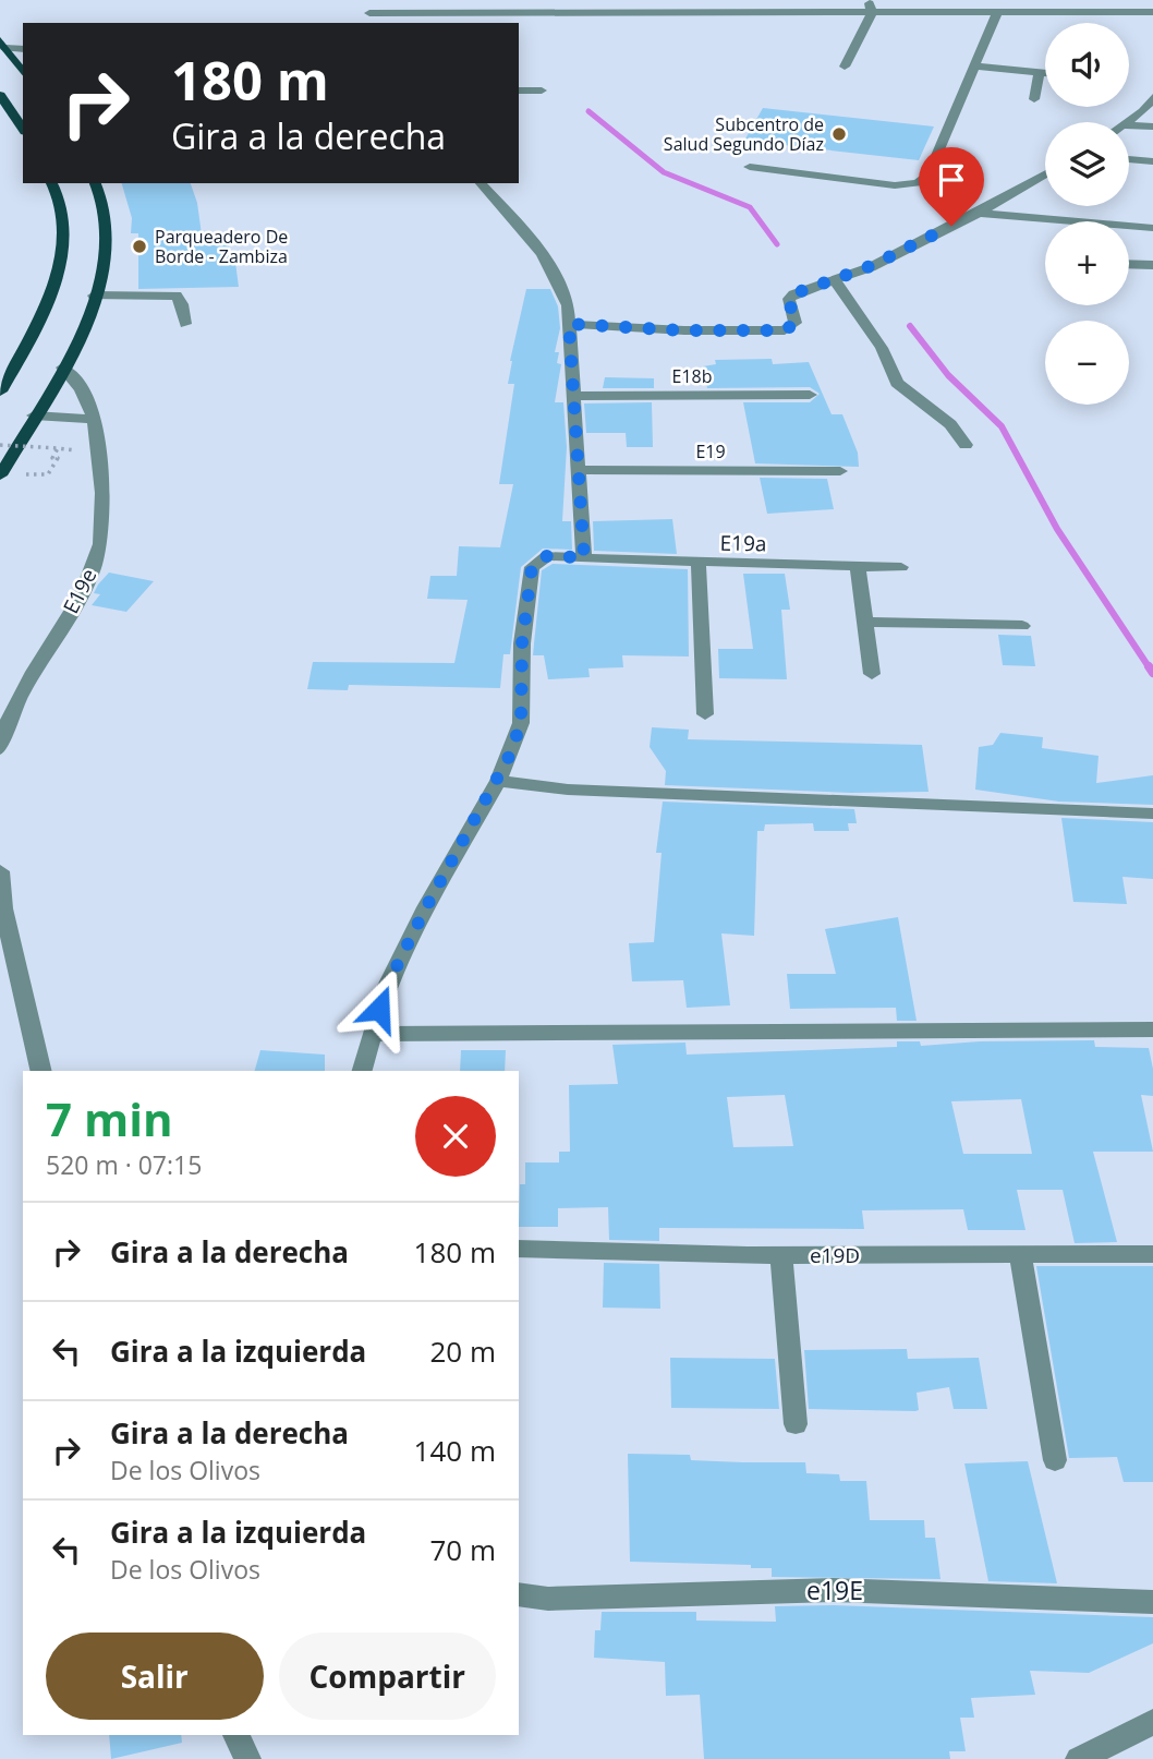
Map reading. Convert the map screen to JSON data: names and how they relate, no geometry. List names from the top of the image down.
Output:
{
  "streets": {
    "street": [
      "E18b",
      "E19",
      "E19a",
      "E19e",
      "e19D",
      "e19E"
    ]
  },
  "places": ["Subcentro de Salud Segundo Díaz", "Parqueadero De Borde - Zambiza"],
  "page": {
    "map_buttons": ["+", "−"],
    "turn": ["180 m", "Gira a la derecha"],
    "heading": ["7 min", "520 m · 07:15"],
    "list": [
      {
        "name": "Gira a la derecha",
        "value": "180 m"
      },
      {
        "name": "Gira a la izquierda",
        "value": "20 m"
      },
      {
        "name": "Gira a la derecha",
        "note": "De los Olivos",
        "value": "140 m"
      },
      {
        "name": "Gira a la izquierda",
        "note": "De los Olivos",
        "value": "70 m"
      }
    ],
    "buttons": ["Salir", "Compartir"]
  }
}
